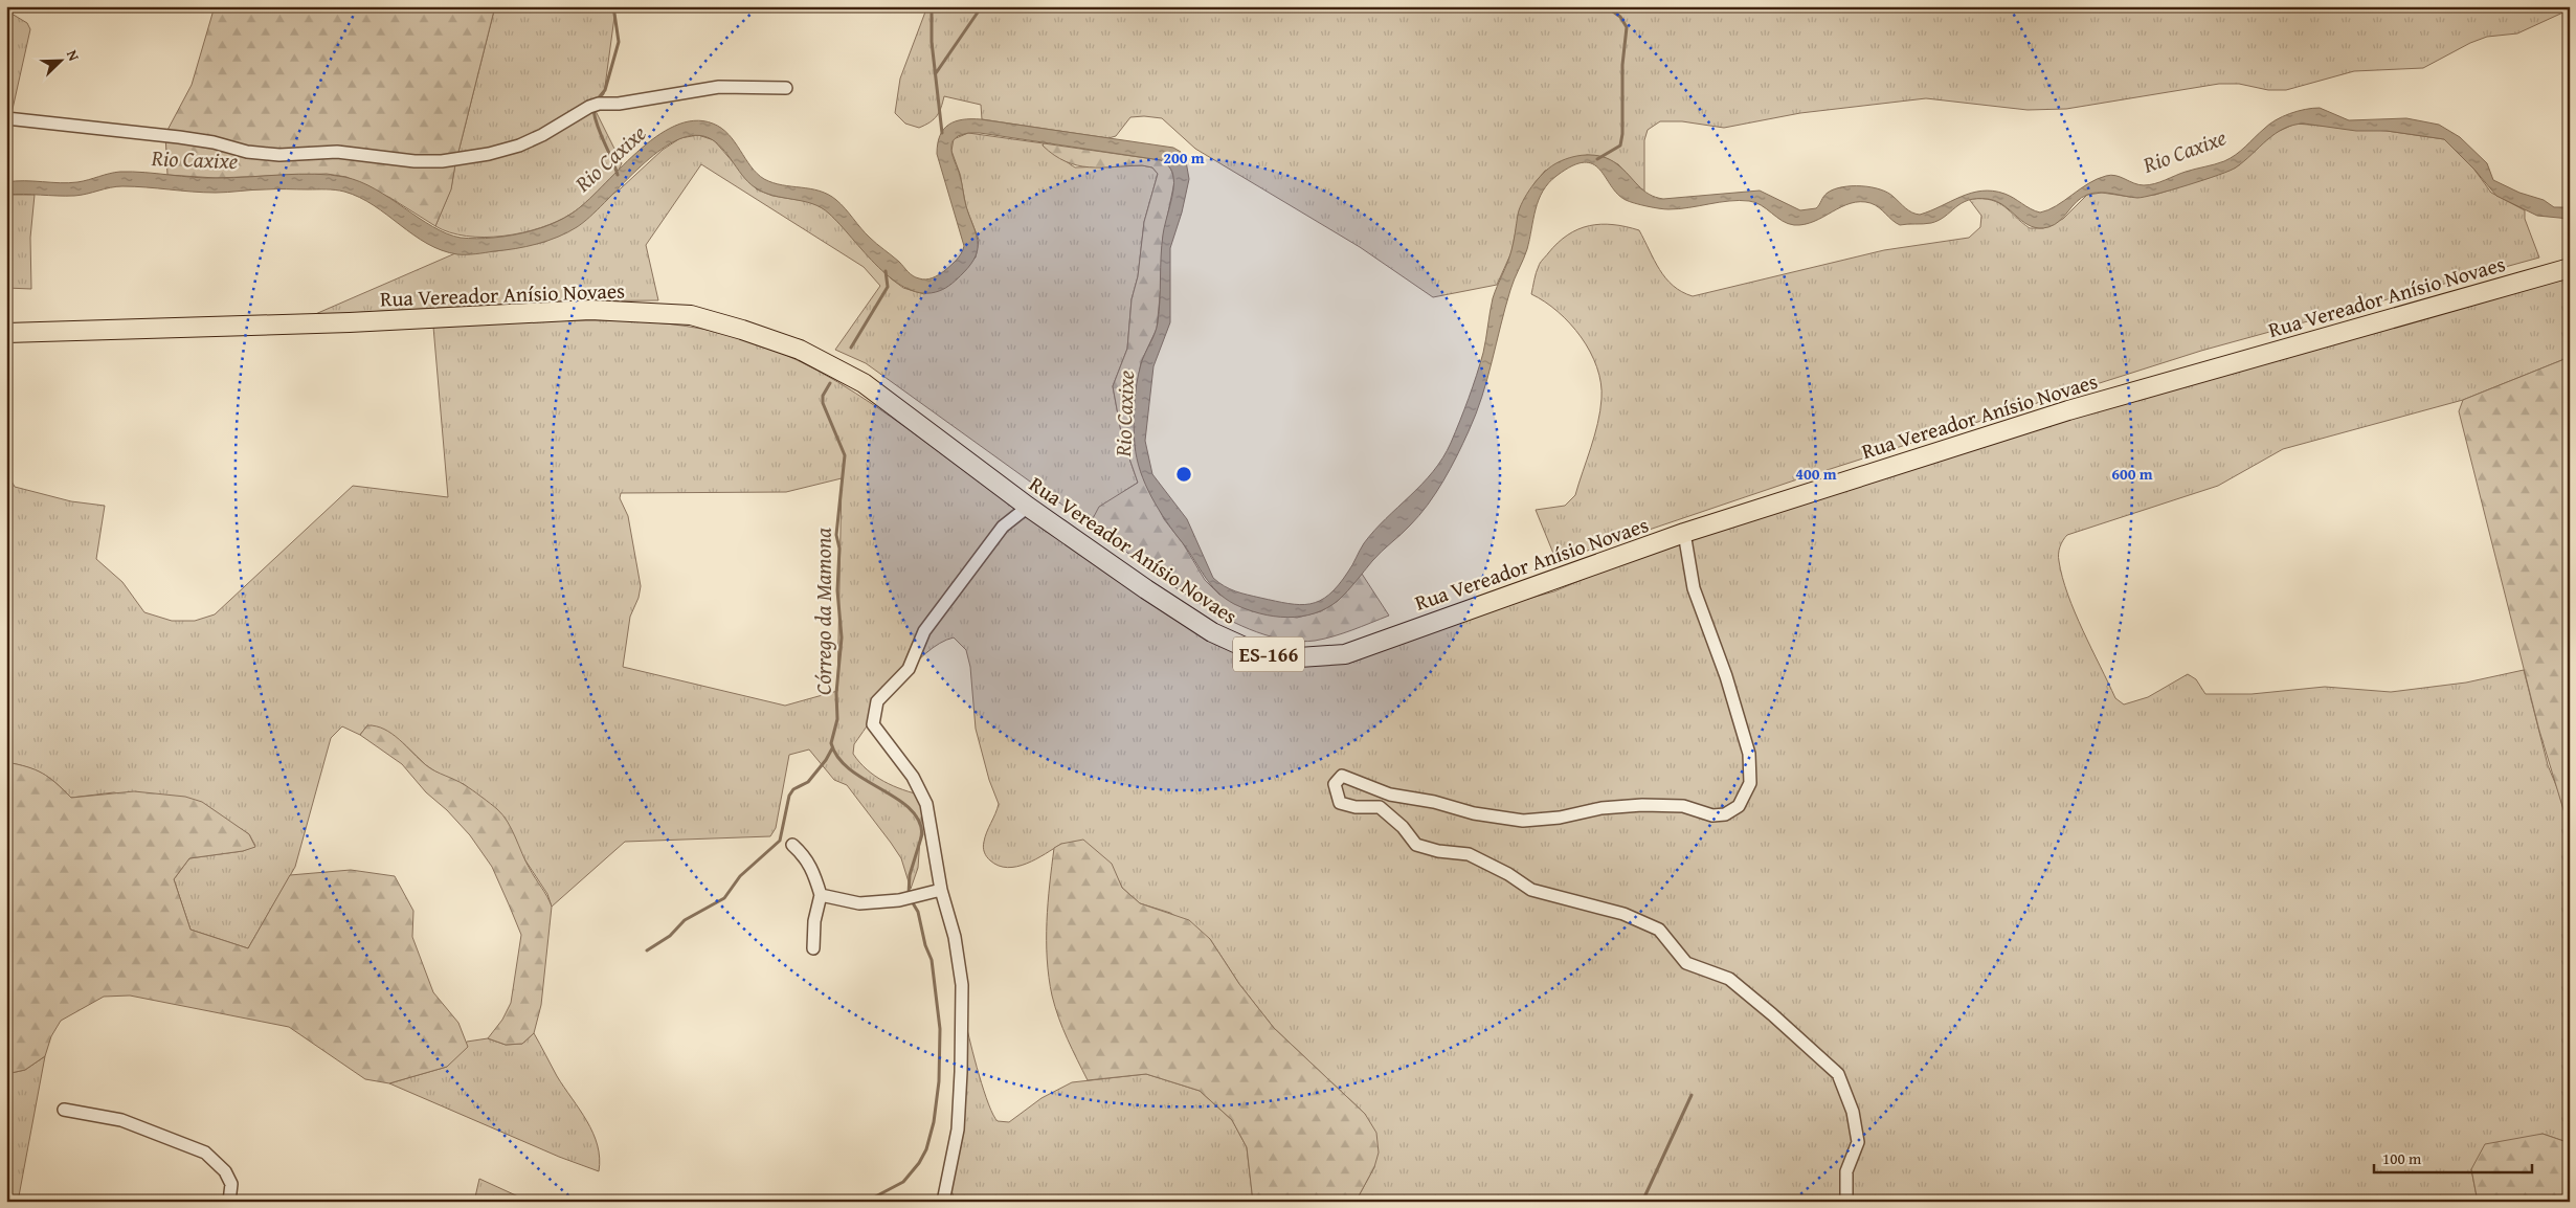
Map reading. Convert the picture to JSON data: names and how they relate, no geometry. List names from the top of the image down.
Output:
{
  "streets": {
    "main road": ["Rua Vereador Anísio Novaes", "ES-166"]
  },
  "water": ["Rio Caxixe", "Córrego da Mamona"],
  "scale_bar": "100 m",
  "north": "top right",
  "rings": ["200 m", "400 m", "600 m"]
}
